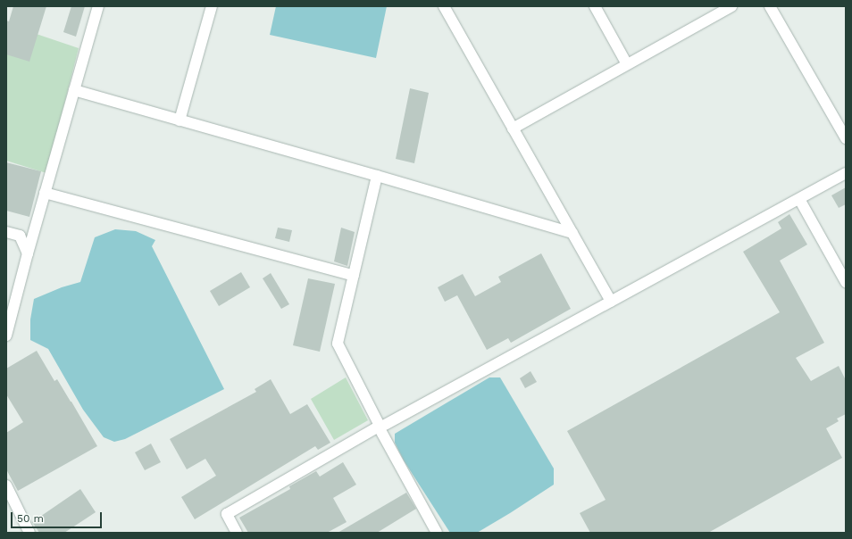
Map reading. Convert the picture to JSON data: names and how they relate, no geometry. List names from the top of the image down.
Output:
{
  "scale_bar": "50 m"
}
